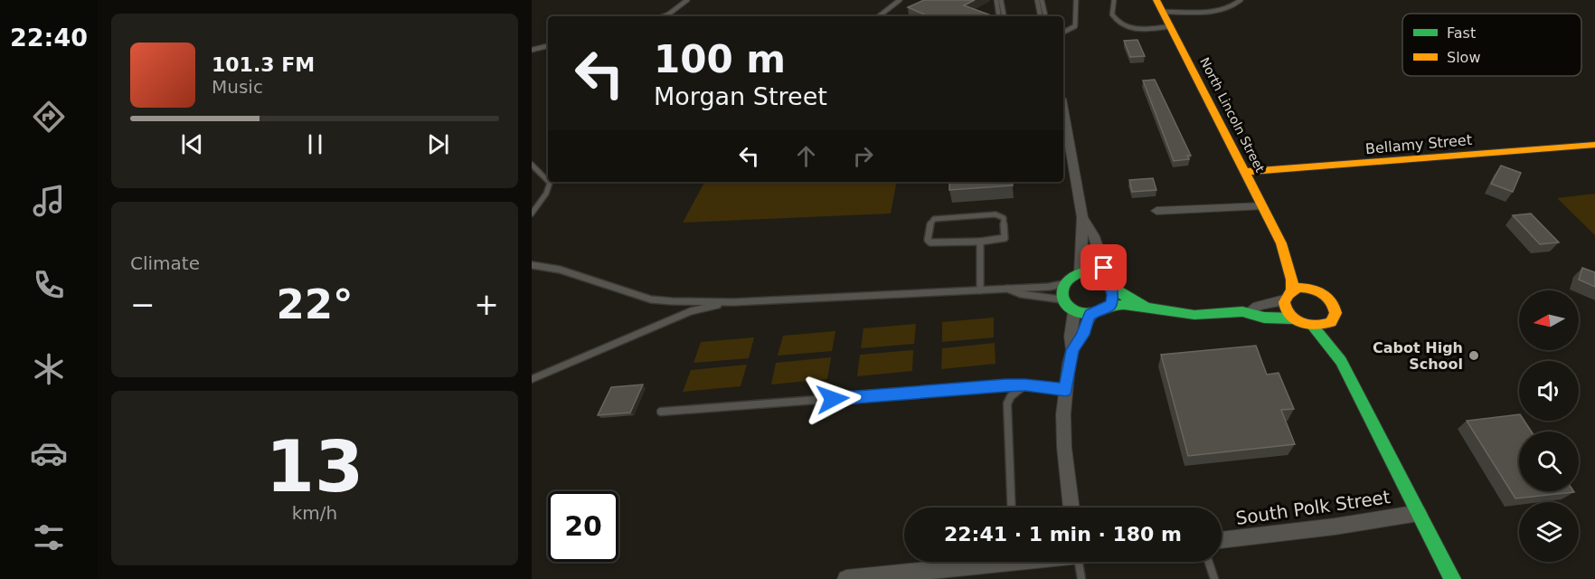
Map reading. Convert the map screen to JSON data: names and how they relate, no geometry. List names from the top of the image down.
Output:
{
  "streets": {
    "street": ["North Lincoln Street", "Bellamy Street", "South Polk Street"]
  },
  "crossings": [
    ["North Lincoln Street", "Bellamy Street"]
  ],
  "places": ["Cabot High School"],
  "legend": ["Fast", "Slow"],
  "north": "left",
  "page": {
    "tabs": "22:40",
    "turn": ["100 m", "Morgan Street"],
    "song": ["101.3 FM", "Music"],
    "tile": [
      "Climate",
      ["13", "km/h"]
    ],
    "heat": ["−", "22°", "+"],
    "limit": "20",
    "trip": "22:41 · 1 min · 180 m"
  }
}
